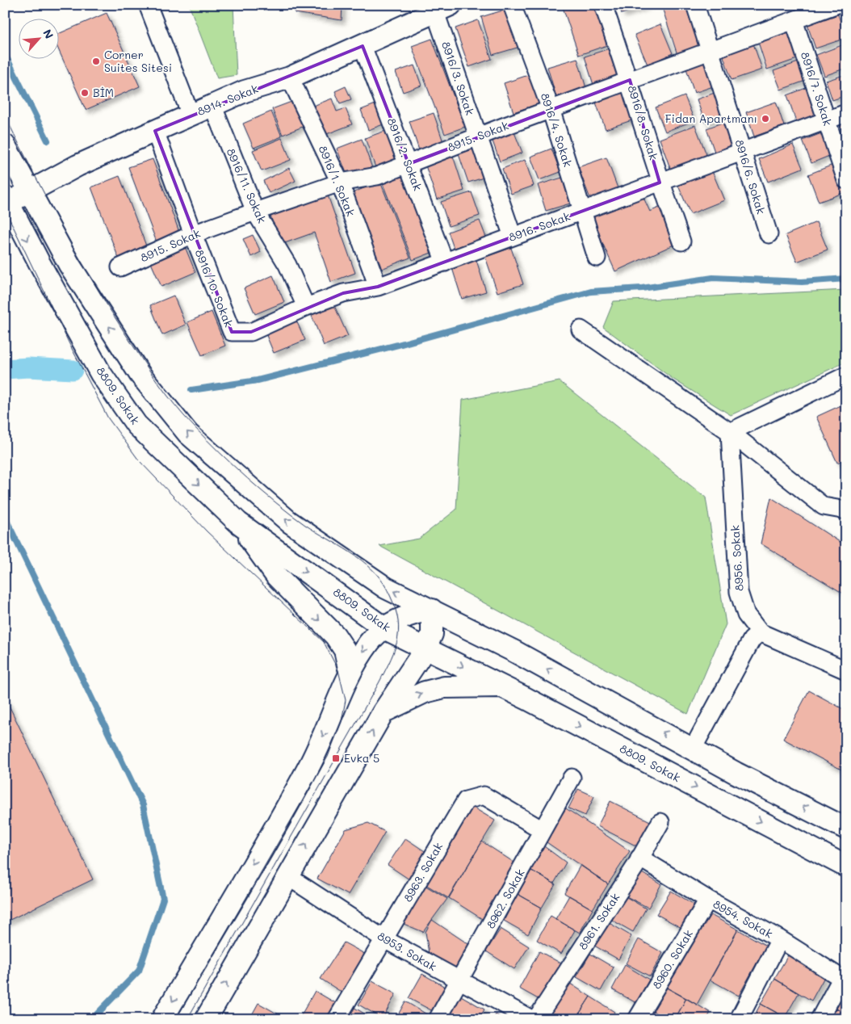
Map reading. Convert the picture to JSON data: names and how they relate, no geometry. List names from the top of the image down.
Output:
{
  "streets": {
    "street": [
      "8916/3. Sokak",
      "8916/7. Sokak",
      "8914. Sokak",
      "8916/8. Sokak",
      "8916/4. Sokak",
      "8915. Sokak",
      "8916/2. Sokak",
      "8916/6. Sokak",
      "8916/1. Sokak",
      "8916/11. Sokak",
      "8916. Sokak",
      "8916/10. Sokak",
      "8809. Sokak",
      "8956. Sokak",
      "8963. Sokak",
      "8962. Sokak",
      "8954. Sokak",
      "8961. Sokak",
      "8953. Sokak",
      "8960. Sokak"
    ]
  },
  "crossings": [
    ["8916/3. Sokak", "8914. Sokak"],
    ["8916/3. Sokak", "8915. Sokak"],
    ["8916/3. Sokak", "8916. Sokak"],
    ["8916/7. Sokak", "8915. Sokak"],
    ["8916/7. Sokak", "8916. Sokak"],
    ["8914. Sokak", "8916/2. Sokak"],
    ["8914. Sokak", "8916/1. Sokak"],
    ["8914. Sokak", "8916/11. Sokak"],
    ["8914. Sokak", "8916/10. Sokak"],
    ["8914. Sokak", "8809. Sokak"],
    ["8916/8. Sokak", "8915. Sokak"],
    ["8916/8. Sokak", "8916. Sokak"],
    ["8916/4. Sokak", "8915. Sokak"],
    ["8916/4. Sokak", "8916. Sokak"],
    ["8915. Sokak", "8916/2. Sokak"],
    ["8915. Sokak", "8916/6. Sokak"],
    ["8915. Sokak", "8916/1. Sokak"],
    ["8915. Sokak", "8916/11. Sokak"],
    ["8915. Sokak", "8916/10. Sokak"],
    ["8916/2. Sokak", "8916. Sokak"],
    ["8916/6. Sokak", "8916. Sokak"],
    ["8916/1. Sokak", "8916. Sokak"],
    ["8916/11. Sokak", "8916. Sokak"],
    ["8916. Sokak", "8916/10. Sokak"],
    ["8963. Sokak", "8962. Sokak"],
    ["8963. Sokak", "8953. Sokak"],
    ["8962. Sokak", "8953. Sokak"],
    ["8954. Sokak", "8961. Sokak"],
    ["8954. Sokak", "8960. Sokak"]
  ],
  "places": {
    "other": ["Corner Suites Sitesi", "BİM", "Fidan Apartmanı"],
    "transit": ["Evka 5"]
  },
  "north": "top right"
}
